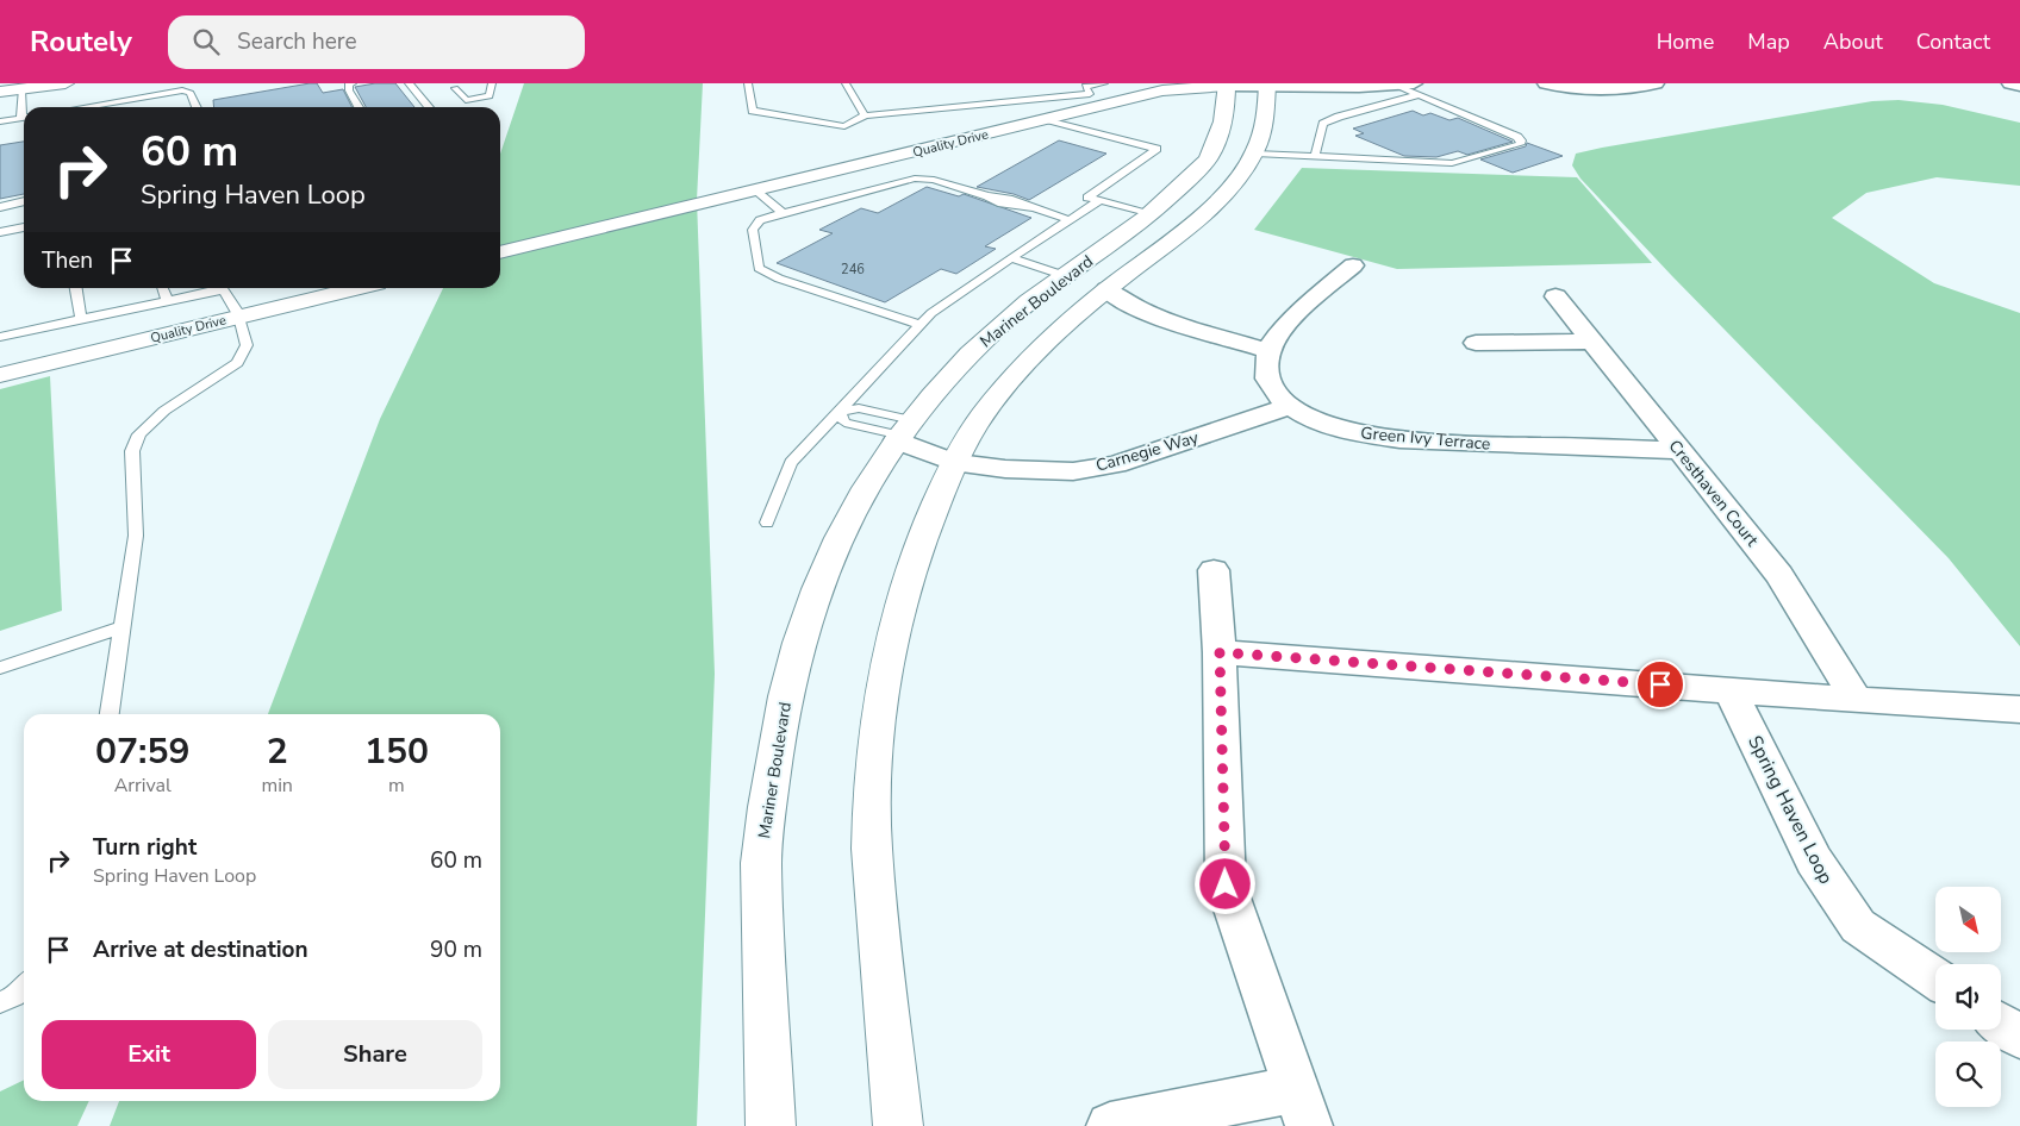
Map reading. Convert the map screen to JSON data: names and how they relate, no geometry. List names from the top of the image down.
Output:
{
  "streets": {
    "main road": ["Quality Drive", "Mariner Boulevard"],
    "street": [
      "Green Ivy Terrace",
      "Carnegie Way",
      "Cresthaven Court",
      "Spring Haven Loop"
    ]
  },
  "crossings": [
    ["Quality Drive", "Mariner Boulevard"],
    ["Mariner Boulevard", "Carnegie Way"],
    ["Green Ivy Terrace", "Carnegie Way"],
    ["Green Ivy Terrace", "Cresthaven Court"]
  ],
  "house_numbers": ["246"],
  "north": "bottom right",
  "page": {
    "header": "Routely",
    "search": "Search here",
    "nav": [
      "Home",
      "Map",
      "About",
      "Contact"
    ],
    "turn": ["60 m", "Spring Haven Loop"],
    "then": "Then",
    "eta": [
      "07:59",
      "Arrival",
      "2",
      "min",
      "150",
      "m"
    ],
    "list": [
      {
        "name": "Turn right",
        "note": "Spring Haven Loop",
        "value": "60 m"
      },
      {
        "name": "Arrive at destination",
        "value": "90 m"
      }
    ],
    "buttons": ["Exit", "Share"]
  }
}
